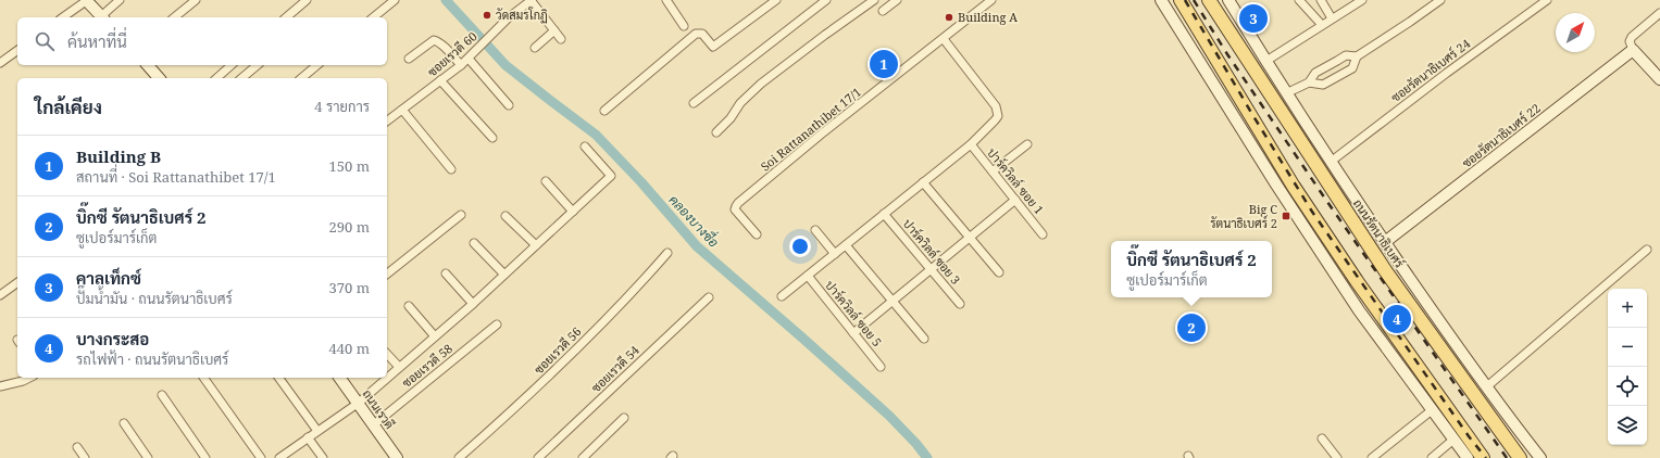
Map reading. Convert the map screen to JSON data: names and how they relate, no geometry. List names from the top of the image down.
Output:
{
  "streets": {
    "main road": ["ซอยรัตนาธิเบศร์ 22", "ถนนรัตนาธิเบศร์", "ถนนเรวดี"],
    "street": [
      "ซอยเรวดี 60",
      "ซอยรัตนาธิเบศร์ 24",
      "Soi Rattanathibet 17/1",
      "ปาร์ควิลล์ ซอย 1",
      "ปาร์ควิลล์ ซอย 3",
      "ปาร์ควิลล์ ซอย 5",
      "ซอยเรวดี 56",
      "ซอยเรวดี 58",
      "ซอยเรวดี 54"
    ]
  },
  "crossings": [
    ["ซอยรัตนาธิเบศร์ 24", "ถนนรัตนาธิเบศร์"],
    ["ซอยรัตนาธิเบศร์ 22", "ถนนรัตนาธิเบศร์"],
    ["ซอยเรวดี 58", "ถนนเรวดี"]
  ],
  "water": ["คลองบางซื่อ"],
  "places": {
    "other": ["วัดสมรโกฏิ", "Building A"],
    "transit": ["Big C รัตนาธิเบศร์ 2"]
  },
  "north": "top right",
  "page": {
    "pins": [
      "3",
      "1",
      "4",
      "2"
    ],
    "search": "ค้นหาที่นี่",
    "heading": ["ใกล้เคียง", "4 รายการ"],
    "list": [
      {
        "mark": "1",
        "name": "Building B",
        "note": "สถานที่ · Soi Rattanathibet 17/1",
        "value": "150 m"
      },
      {
        "mark": "2",
        "name": "บิ๊กซี รัตนาธิเบศร์ 2",
        "note": "ซูเปอร์มาร์เก็ต",
        "value": "290 m"
      },
      {
        "mark": "3",
        "name": "คาลเท็กซ์",
        "note": "ปั๊มน้ำมัน · ถนนรัตนาธิเบศร์",
        "value": "370 m"
      },
      {
        "mark": "4",
        "name": "บางกระสอ",
        "note": "รถไฟฟ้า · ถนนรัตนาธิเบศร์",
        "value": "440 m"
      }
    ],
    "popup": ["บิ๊กซี รัตนาธิเบศร์ 2", "ซูเปอร์มาร์เก็ต"],
    "map_buttons": ["+", "−"]
  }
}
